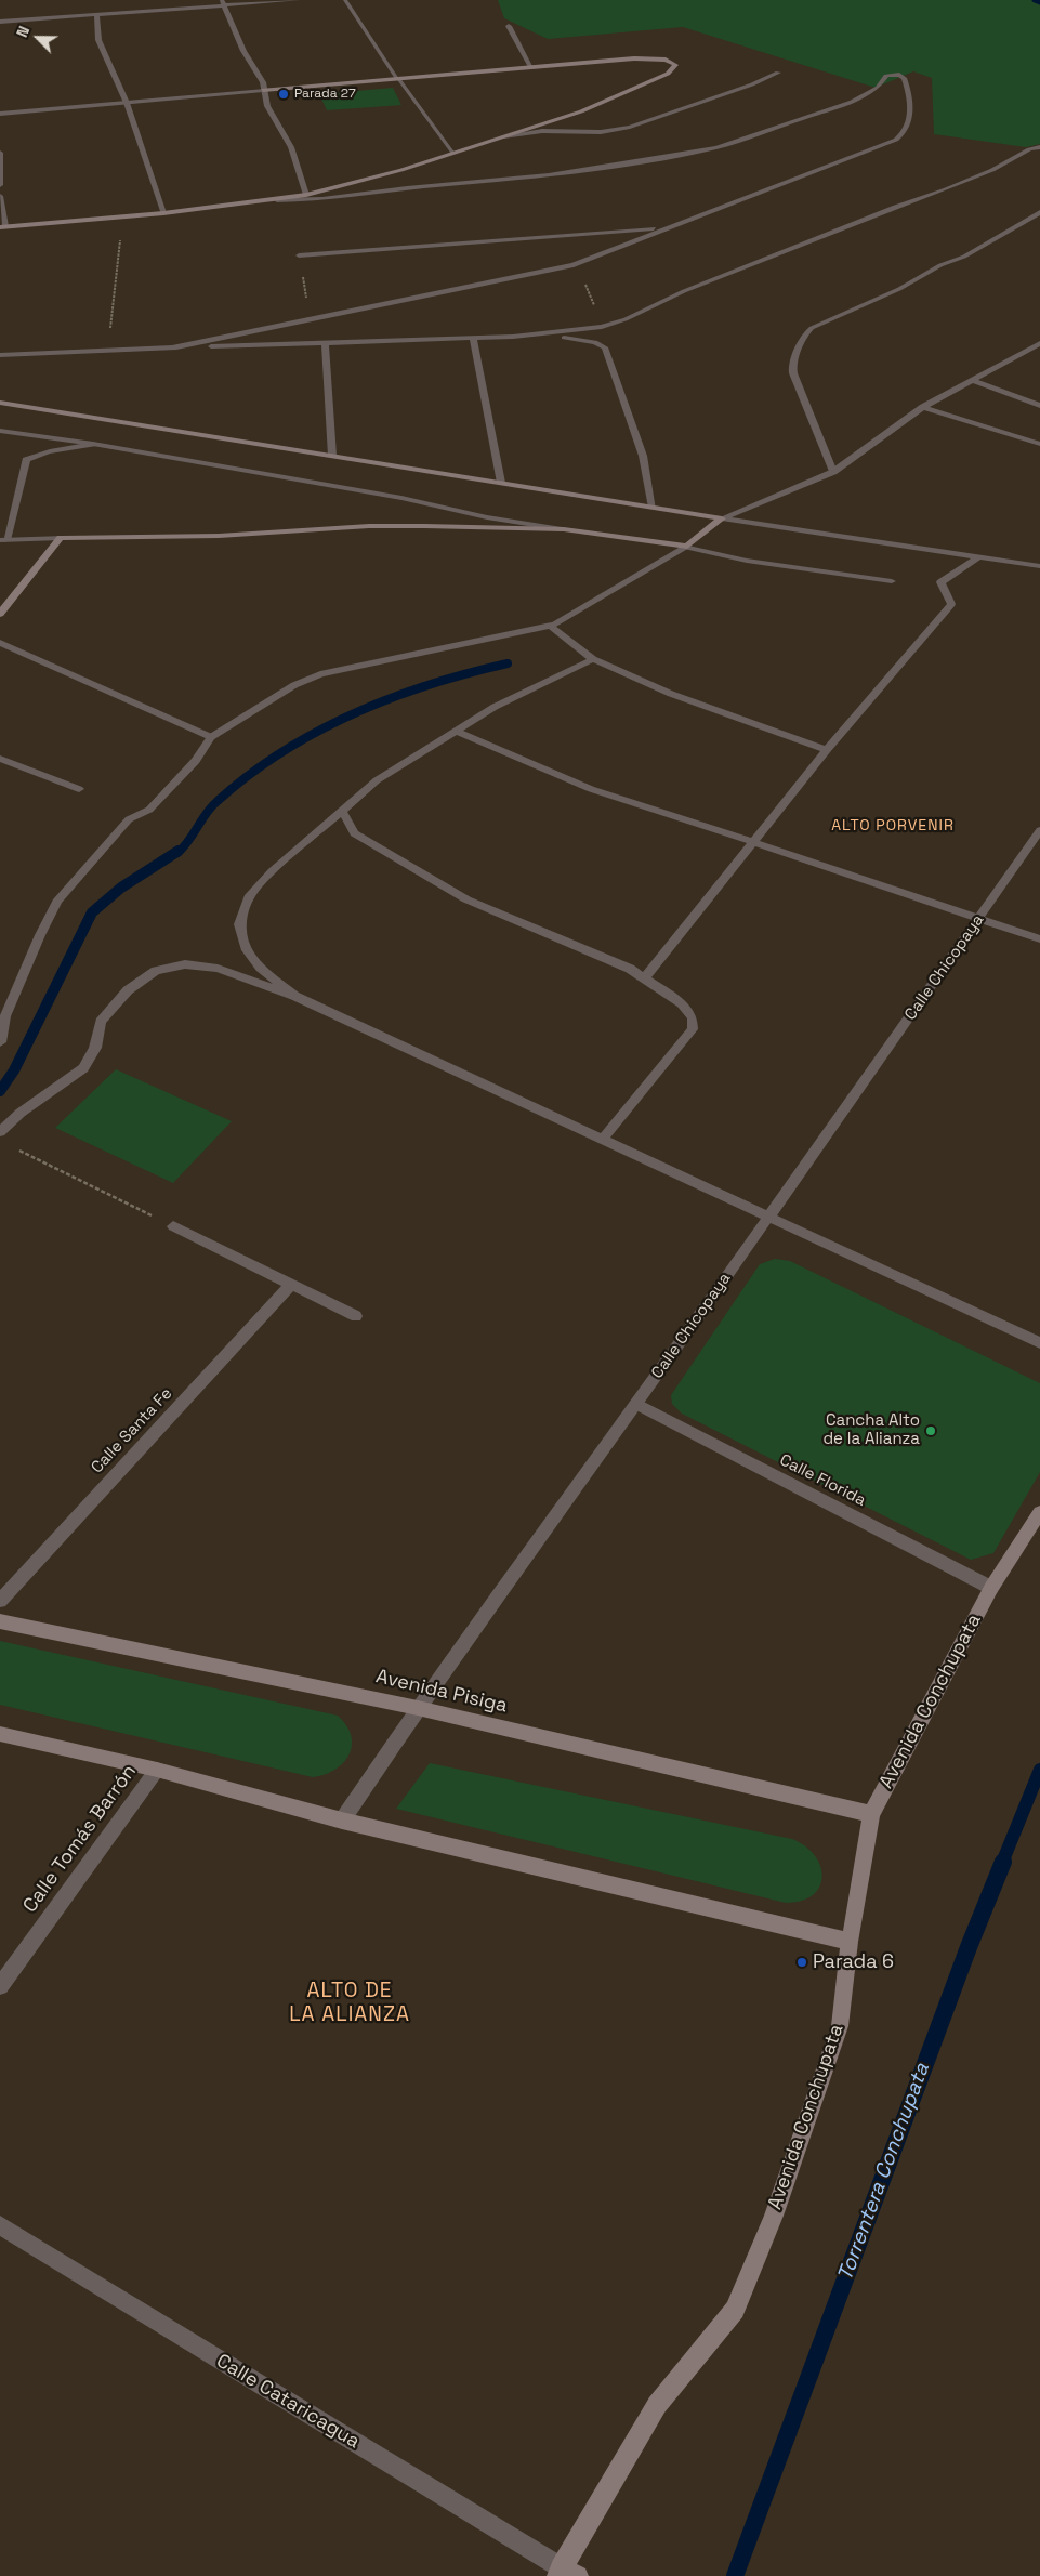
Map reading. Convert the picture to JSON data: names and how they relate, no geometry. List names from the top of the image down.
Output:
{
  "streets": {
    "street": [
      "Calle Chicopaya",
      "Calle Santa Fe",
      "Calle Florida",
      "Avenida Pisiga",
      "Avenida Conchupata",
      "Calle Tomás Barrón",
      "Calle Cataricagua"
    ]
  },
  "crossings": [
    ["Calle Chicopaya", "Calle Florida"],
    ["Calle Chicopaya", "Avenida Pisiga"],
    ["Calle Florida", "Avenida Conchupata"],
    ["Avenida Pisiga", "Avenida Conchupata"],
    ["Avenida Conchupata", "Calle Cataricagua"]
  ],
  "districts": ["ALTO PORVENIR", "ALTO DE LA ALIANZA"],
  "water": ["Torrentera Conchupata"],
  "places": ["Parada 27", "Cancha Alto de la Alianza", "Parada 6"],
  "north": "top left"
}
